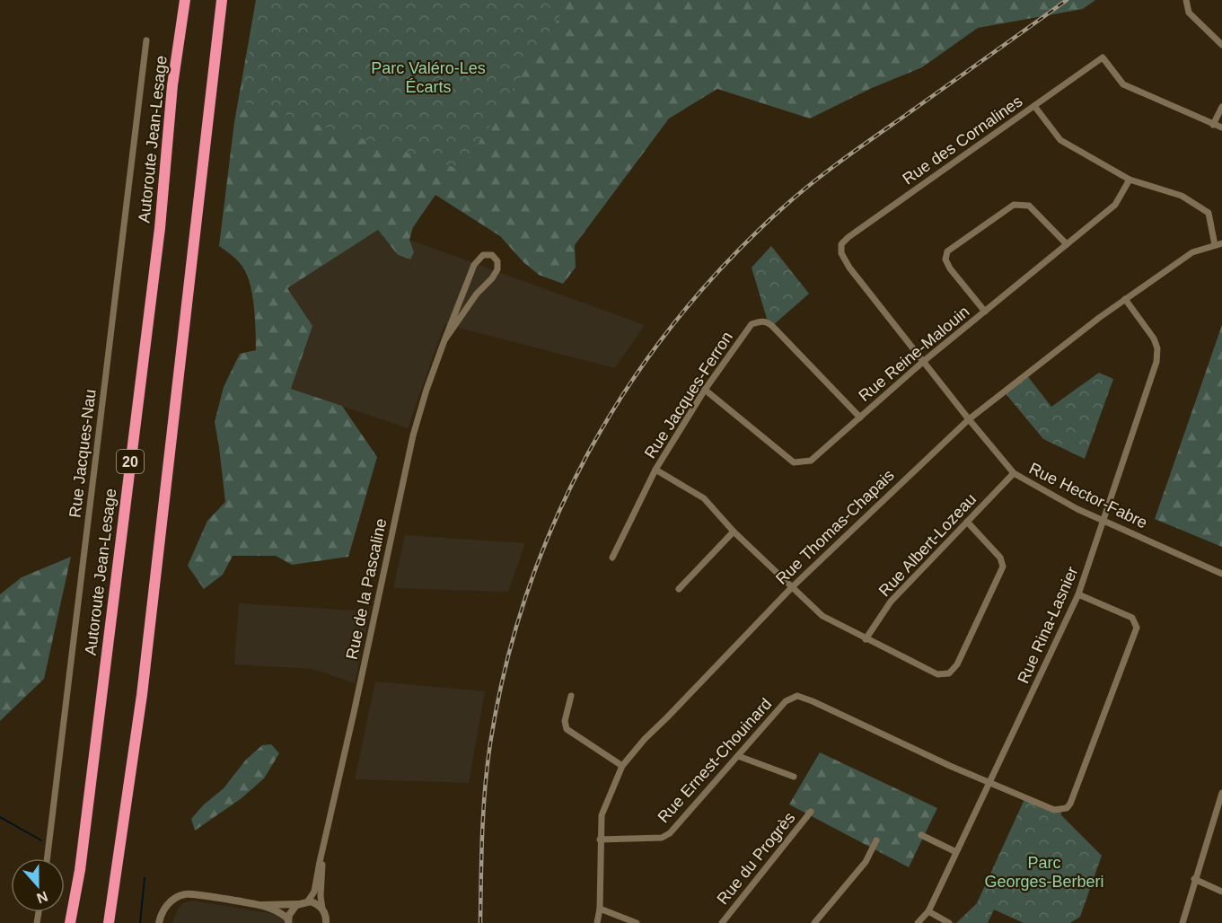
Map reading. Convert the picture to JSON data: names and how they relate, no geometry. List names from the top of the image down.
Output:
{
  "streets": {
    "highway": ["Autoroute Jean-Lesage", "20"],
    "street": [
      "Rue des Cornalines",
      "Rue Reine-Malouin",
      "Rue Jacques-Ferron",
      "Rue Jacques-Nau",
      "Rue Hector-Fabre",
      "Rue Thomas-Chapais",
      "Rue Albert-Lozeau",
      "Rue de la Pascaline",
      "Rue Rina-Lasnier",
      "Rue Ernest-Chouinard",
      "Rue du Progrès"
    ]
  },
  "crossings": [
    ["Rue des Cornalines", "Rue Reine-Malouin"],
    ["Rue des Cornalines", "Rue Hector-Fabre"],
    ["Rue Reine-Malouin", "Rue Jacques-Ferron"],
    ["Rue Reine-Malouin", "Rue Hector-Fabre"],
    ["Rue Hector-Fabre", "Rue Thomas-Chapais"],
    ["Rue Hector-Fabre", "Rue Albert-Lozeau"],
    ["Rue Hector-Fabre", "Rue Rina-Lasnier"],
    ["Rue Thomas-Chapais", "Rue Rina-Lasnier"],
    ["Rue Thomas-Chapais", "Rue Ernest-Chouinard"],
    ["Rue Rina-Lasnier", "Rue Ernest-Chouinard"]
  ],
  "parks": ["Parc Valéro-Les Écarts", "Parc Georges-Berberi"],
  "north": "bottom"
}
